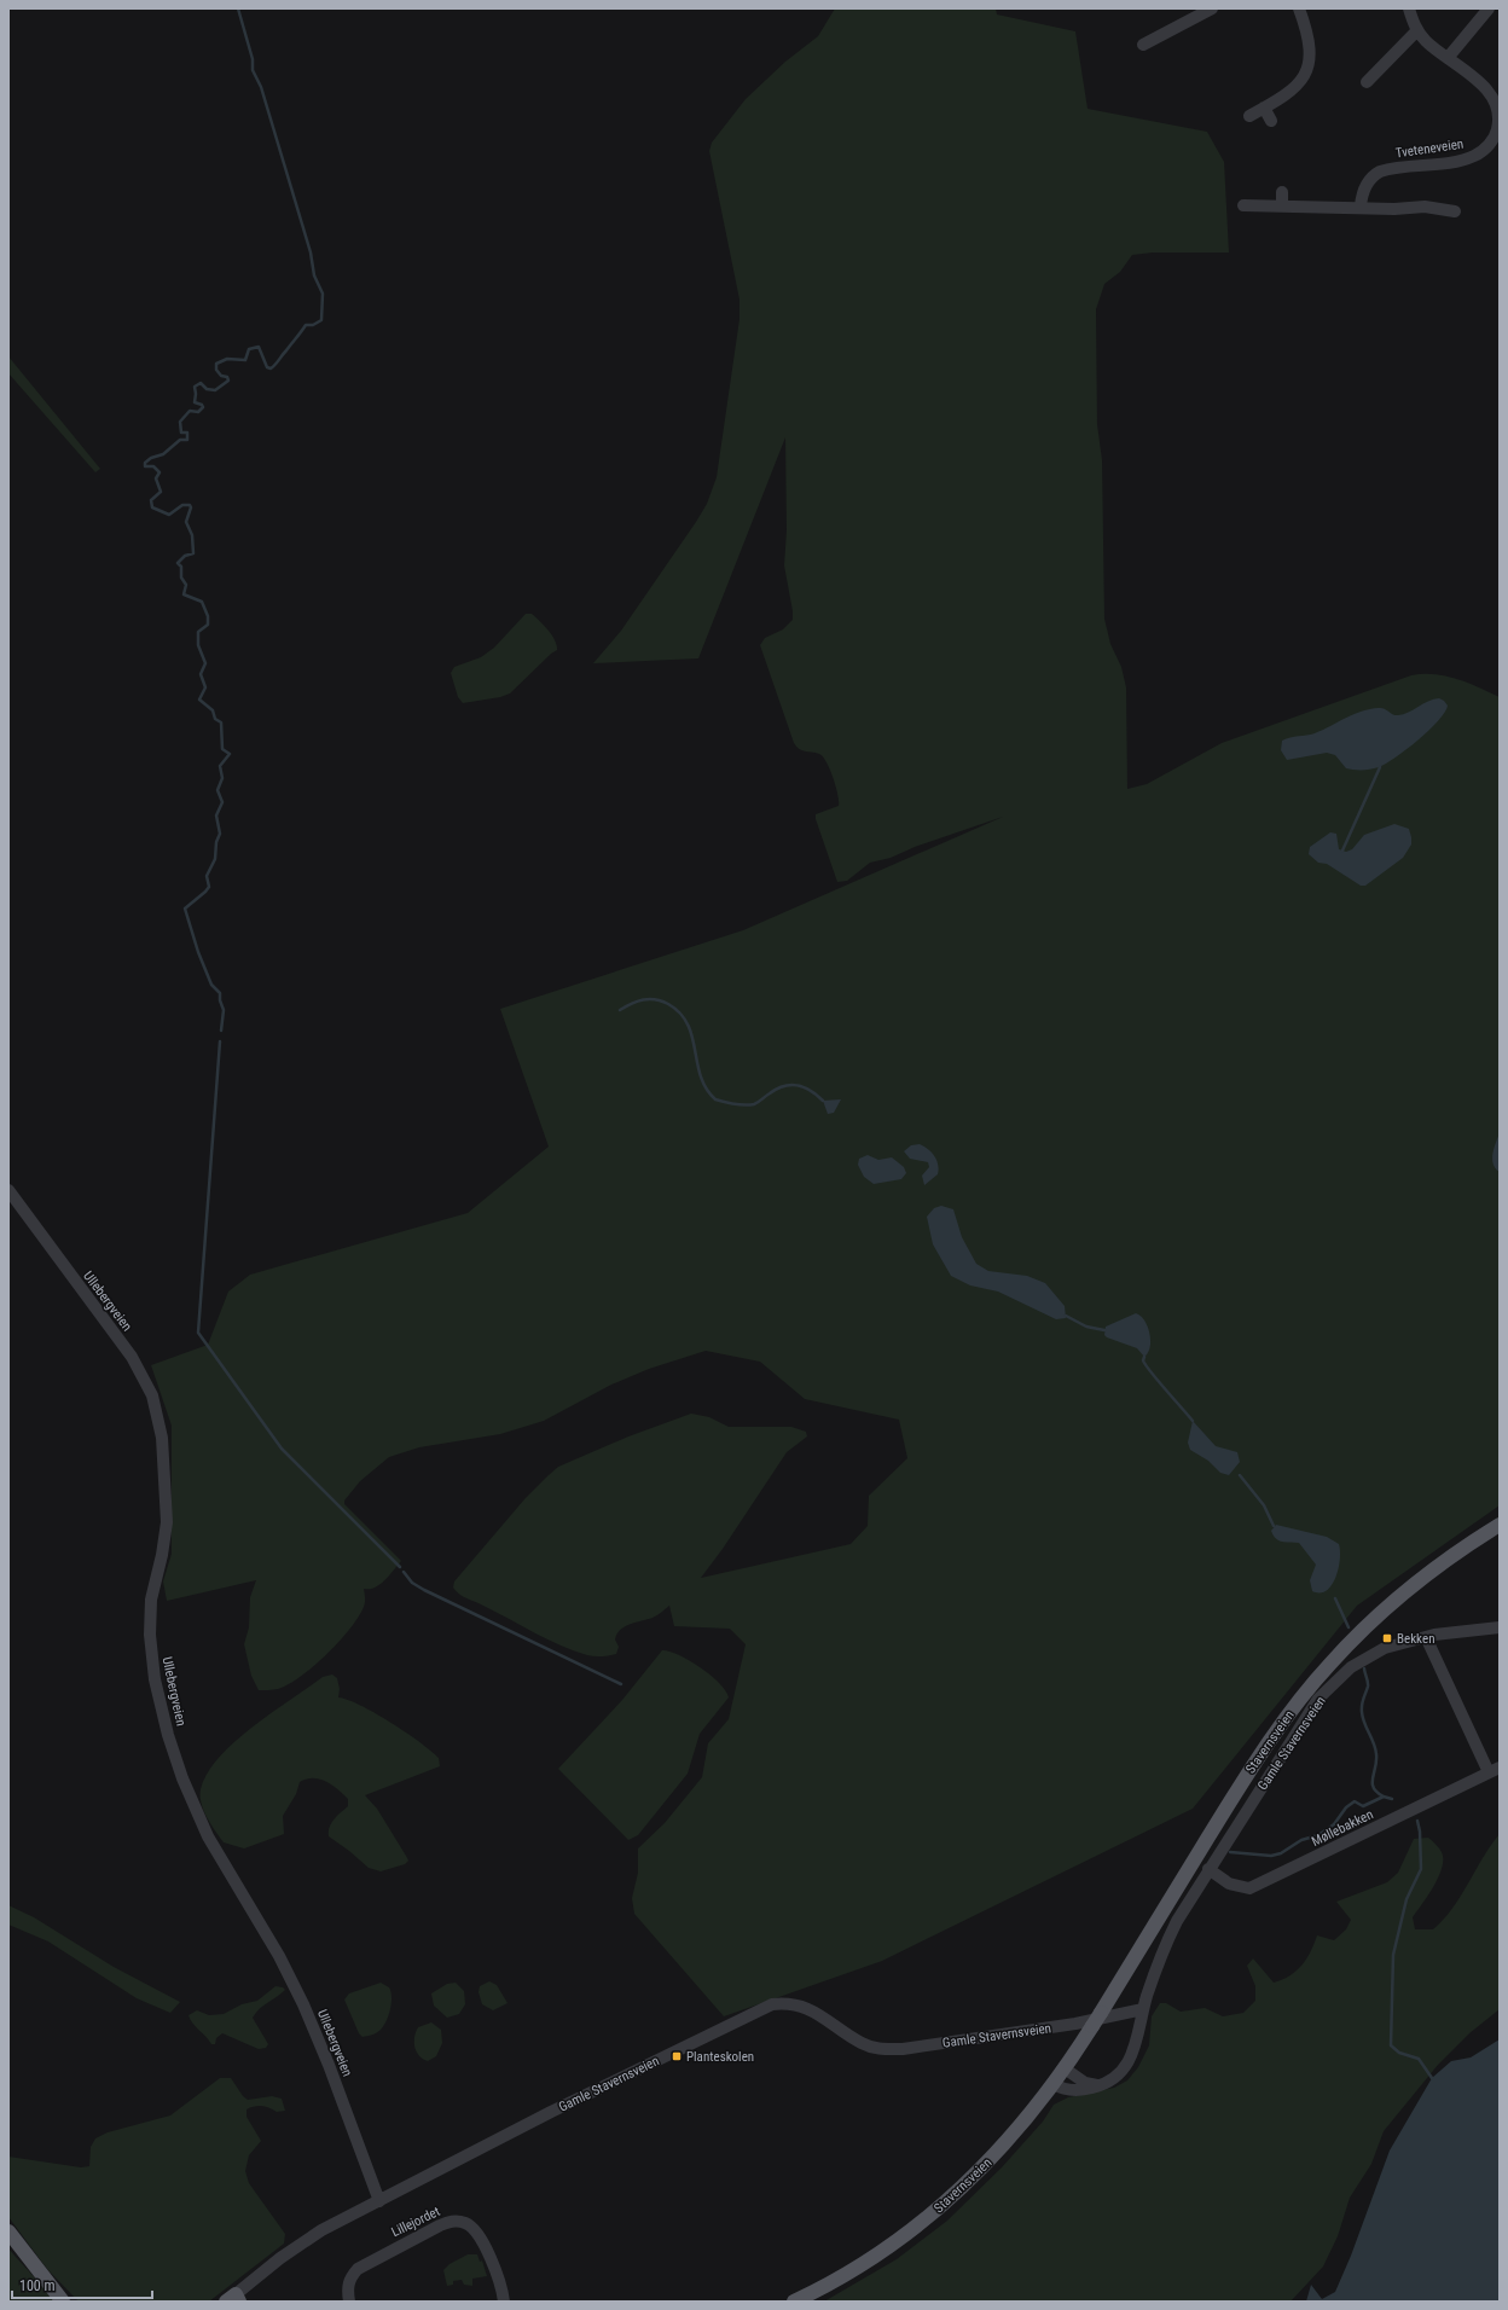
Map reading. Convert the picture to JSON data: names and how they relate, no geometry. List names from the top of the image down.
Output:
{
  "streets": {
    "main road": ["Stavernsveien"],
    "street": [
      "Tveteneveien",
      "Ullebergveien",
      "Gamle Stavernsveien",
      "Møllebakken",
      "Lillejordet"
    ]
  },
  "crossings": [
    ["Ullebergveien", "Gamle Stavernsveien"],
    ["Stavernsveien", "Gamle Stavernsveien"],
    ["Gamle Stavernsveien", "Møllebakken"]
  ],
  "places": {
    "transit": ["Bekken", "Planteskolen"]
  },
  "scale_bar": "100 m"
}
